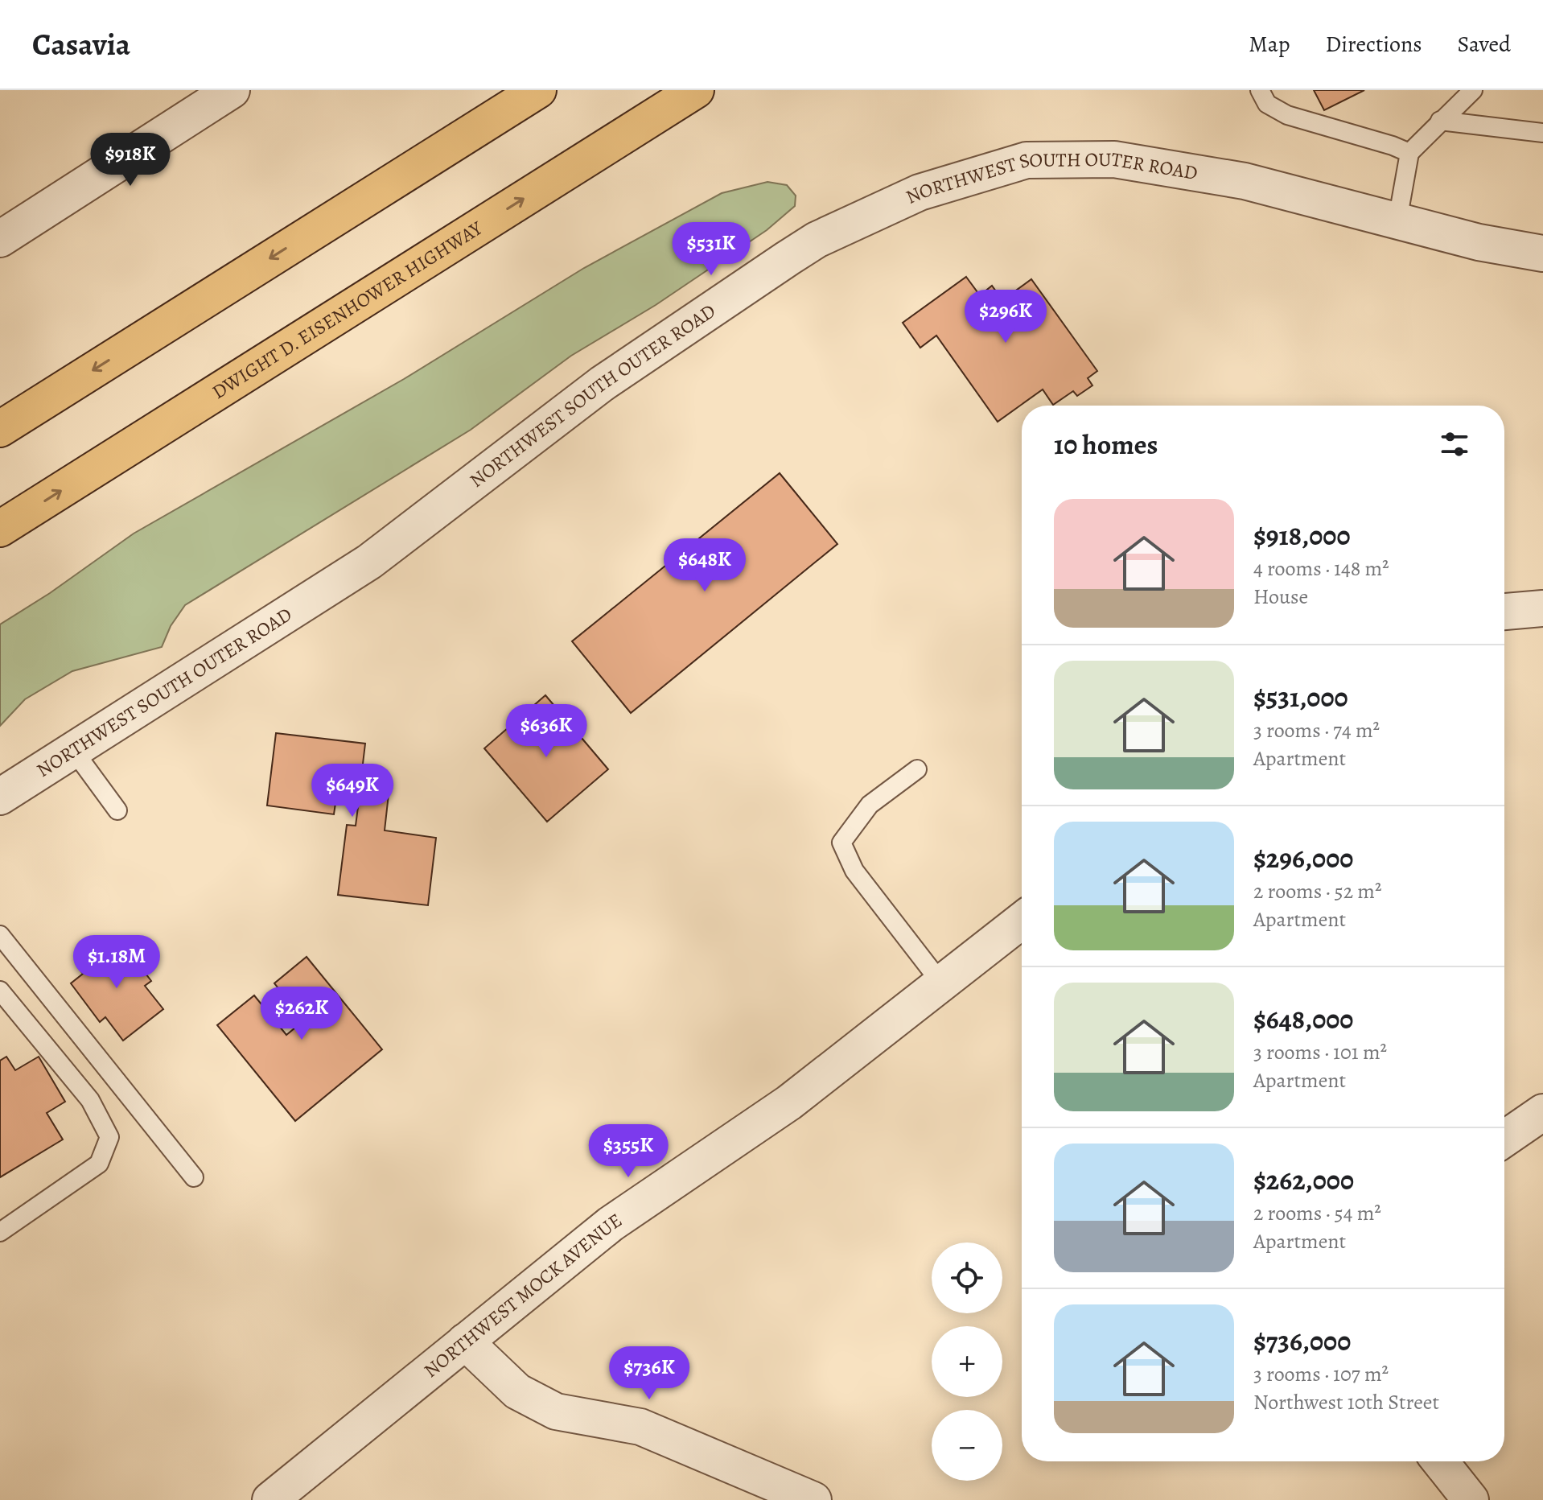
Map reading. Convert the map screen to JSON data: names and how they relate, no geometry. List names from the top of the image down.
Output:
{
  "streets": {
    "highway": ["DWIGHT D. EISENHOWER HIGHWAY"],
    "street": ["NORTHWEST SOUTH OUTER ROAD", "NORTHWEST MOCK AVENUE"]
  },
  "page": {
    "header": "Casavia",
    "nav": ["Map", "Directions", "Saved"],
    "price": [
      "$918K",
      "$531K",
      "$296K",
      "$648K",
      "$636K",
      "$649K",
      "$1.18M",
      "$262K",
      "$355K",
      "$736K"
    ],
    "heading": "10 homes",
    "list": [
      {
        "name": "$918,000",
        "note": "4 rooms · 148 m² · House"
      },
      {
        "name": "$531,000",
        "note": "3 rooms · 74 m² · Apartment"
      },
      {
        "name": "$296,000",
        "note": "2 rooms · 52 m² · Apartment"
      },
      {
        "name": "$648,000",
        "note": "3 rooms · 101 m² · Apartment"
      },
      {
        "name": "$262,000",
        "note": "2 rooms · 54 m² · Apartment"
      },
      {
        "name": "$736,000",
        "note": "3 rooms · 107 m² · Northwest 10th Street"
      }
    ],
    "map_buttons": ["+", "−"]
  }
}
